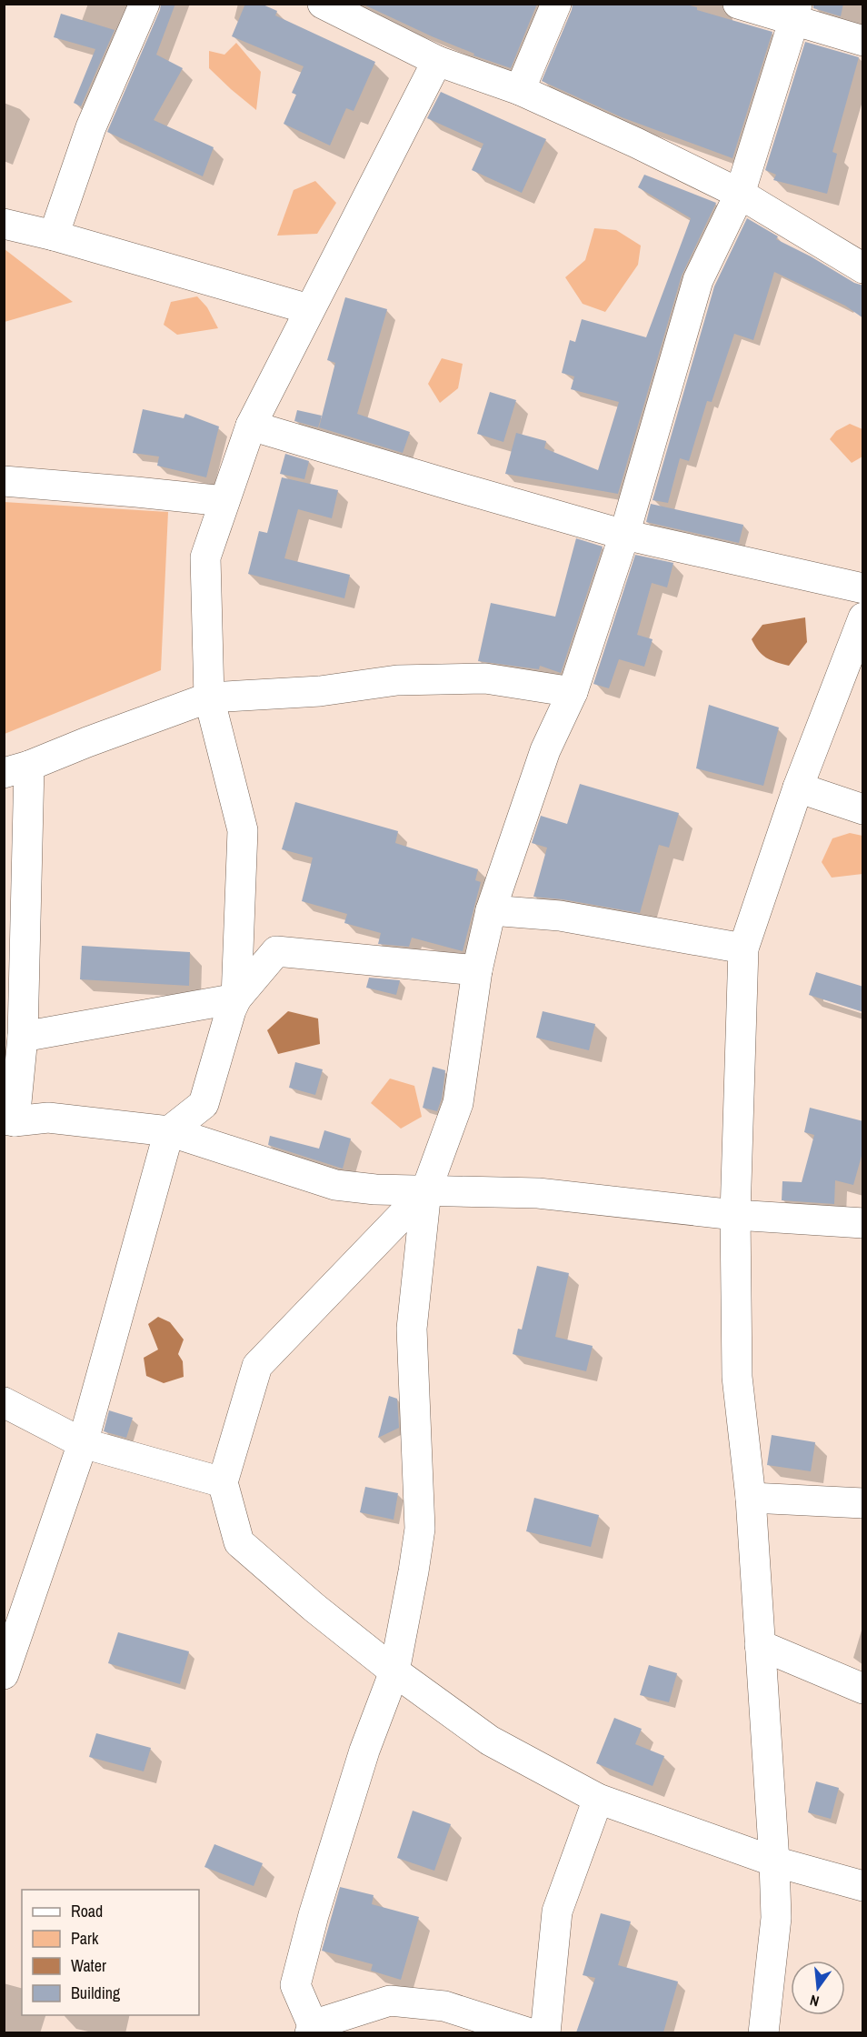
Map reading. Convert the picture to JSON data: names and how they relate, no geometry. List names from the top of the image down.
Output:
{
  "legend": [
    "Road",
    "Park",
    "Water",
    "Building"
  ],
  "north": "bottom"
}
